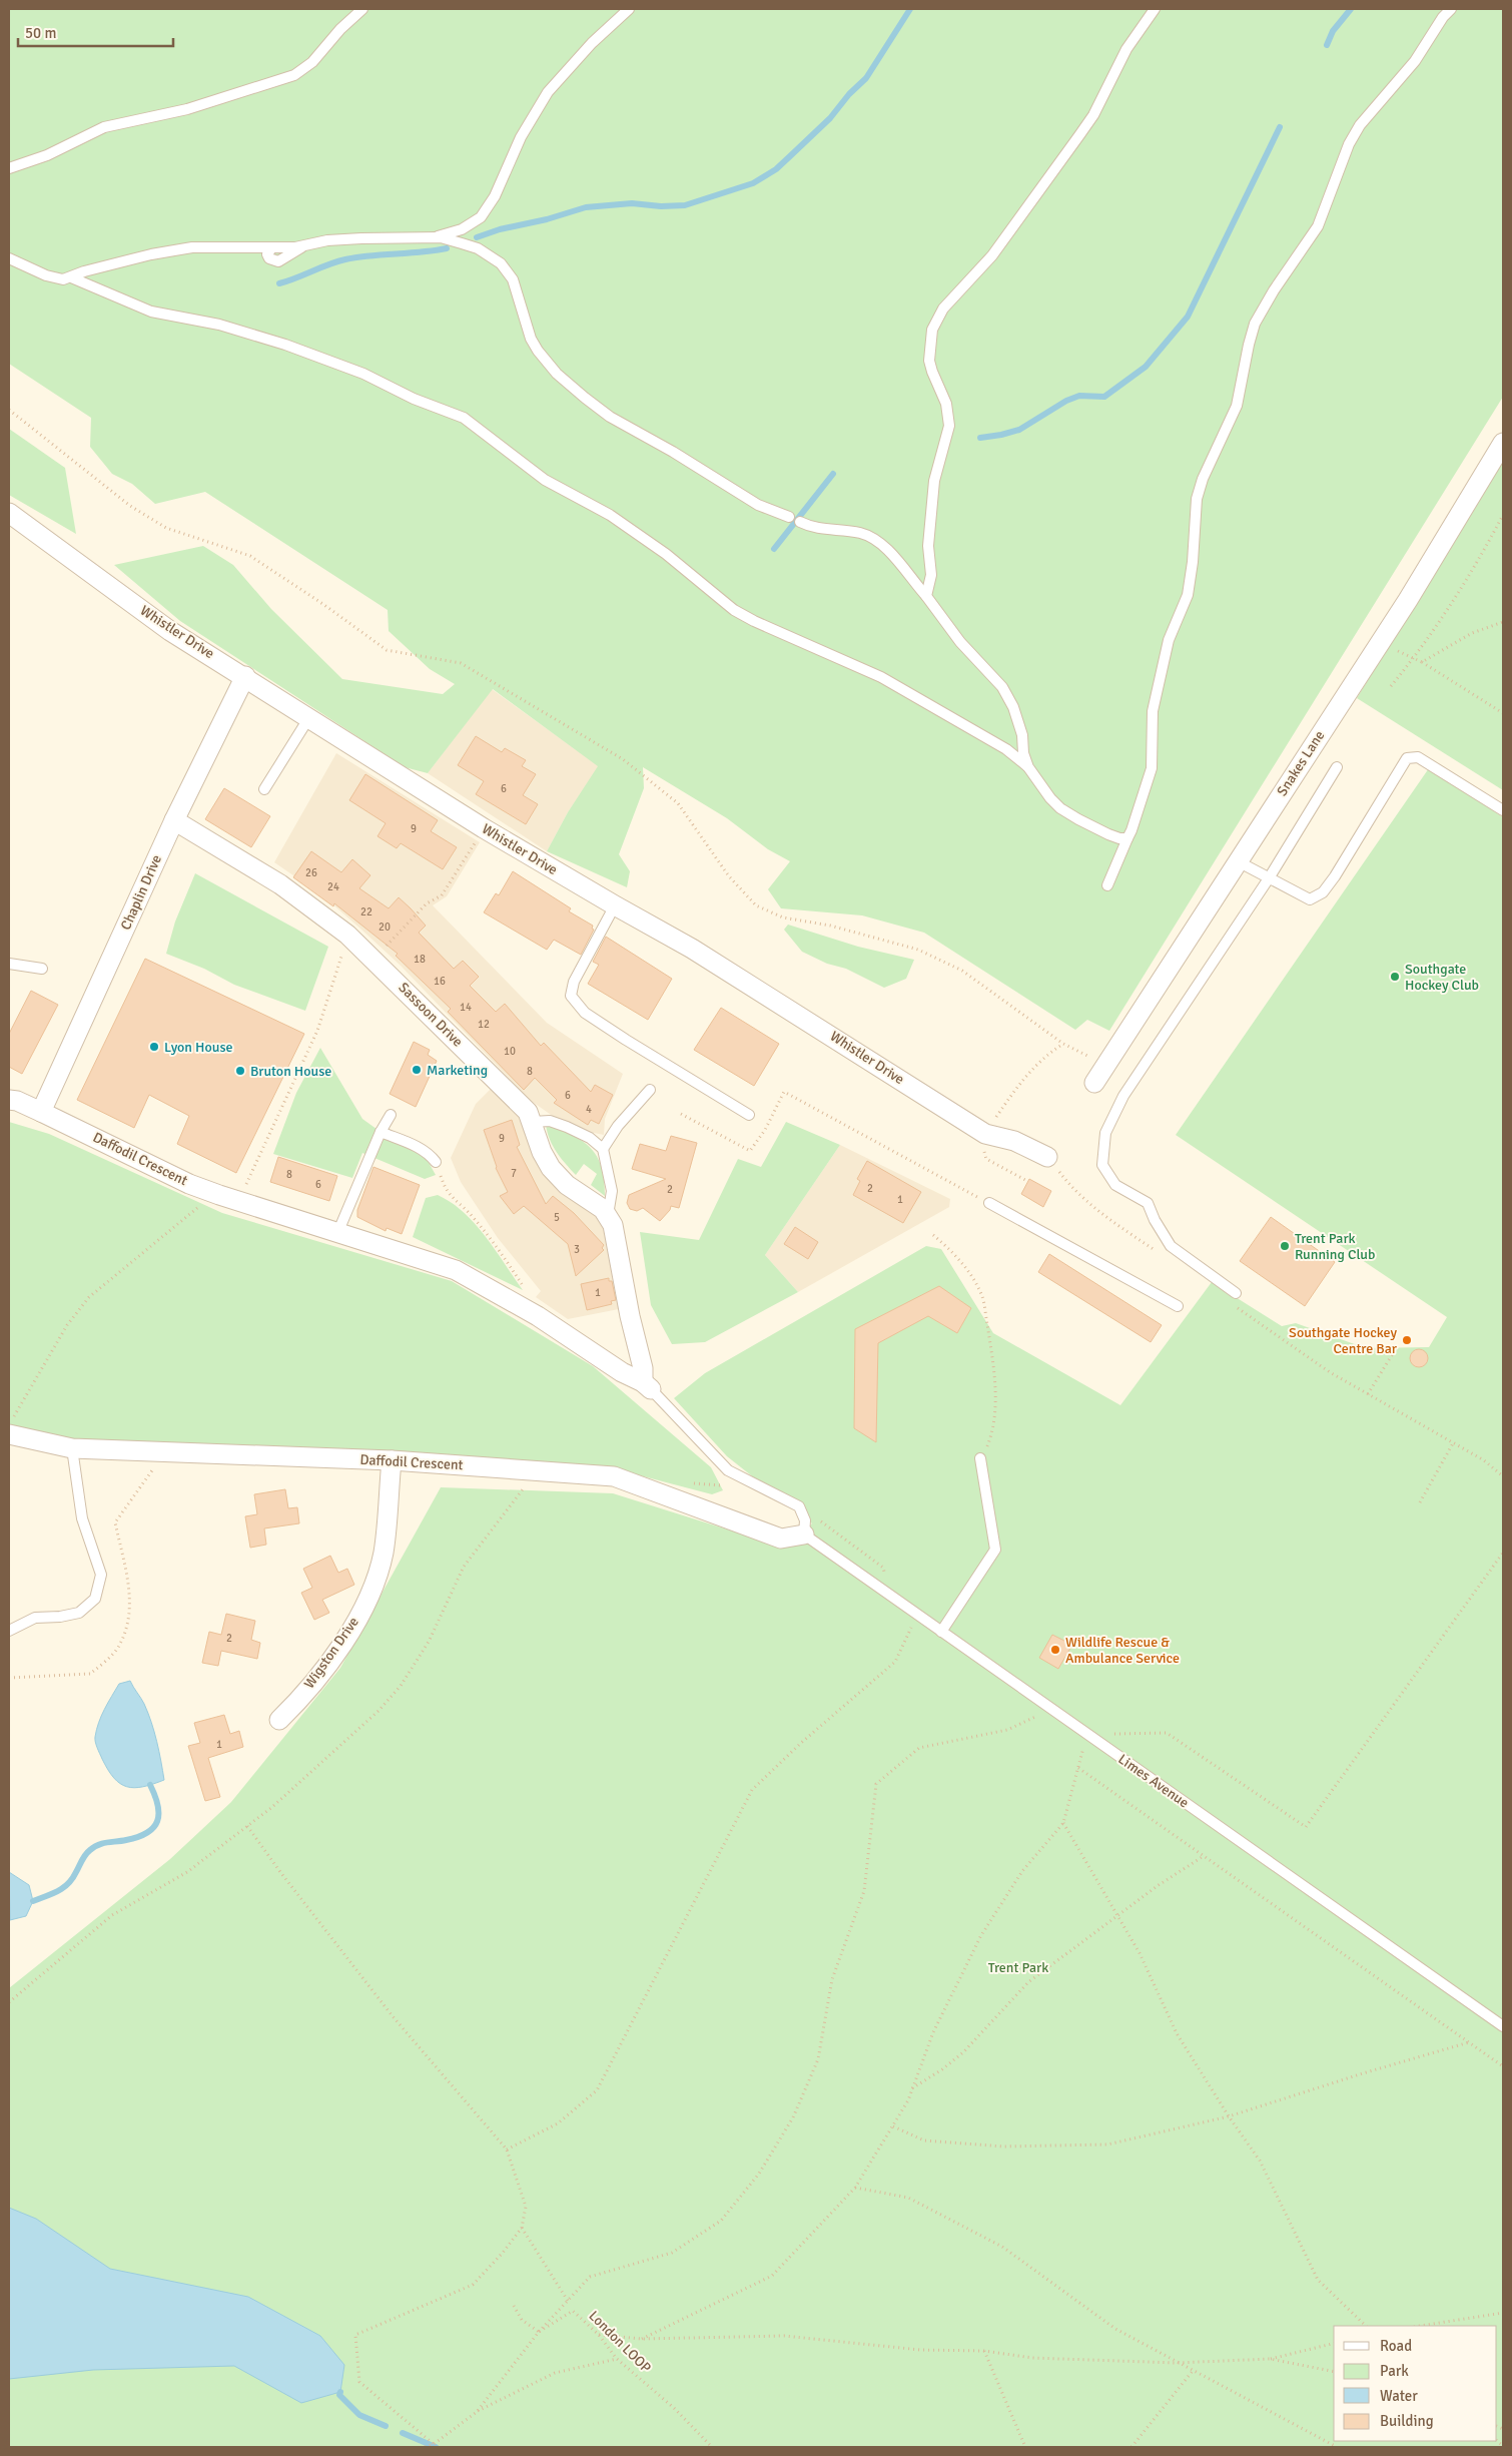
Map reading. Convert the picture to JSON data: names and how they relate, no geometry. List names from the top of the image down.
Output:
{
  "streets": {
    "street": [
      "Whistler Drive",
      "Snakes Lane",
      "Chaplin Drive",
      "Sassoon Drive",
      "Daffodil Crescent",
      "Wigston Drive"
    ],
    "lane": ["Limes Avenue"],
    "path": ["London LOOP"]
  },
  "crossings": [
    ["Whistler Drive", "Chaplin Drive"],
    ["Chaplin Drive", "Sassoon Drive"],
    ["Chaplin Drive", "Daffodil Crescent"],
    ["Daffodil Crescent", "Wigston Drive"],
    ["Daffodil Crescent", "Limes Avenue"]
  ],
  "parks": ["Trent Park"],
  "places": [
    "Southgate Hockey Club",
    "Lyon House",
    "Marketing",
    "Bruton House",
    "Trent Park Running Club",
    "Southgate Hockey Centre Bar",
    "Wildlife Rescue & Ambulance Service"
  ],
  "house_numbers": [
    "6",
    "9",
    "26",
    "24",
    "22",
    "20",
    "18",
    "16",
    "14",
    "12",
    "10",
    "8",
    "6",
    "4",
    "9",
    "7",
    "8",
    "6",
    "2",
    "2",
    "1",
    "5",
    "3",
    "1",
    "2",
    "1"
  ],
  "legend": [
    "Road",
    "Park",
    "Water",
    "Building"
  ],
  "scale_bar": "50 m"
}
